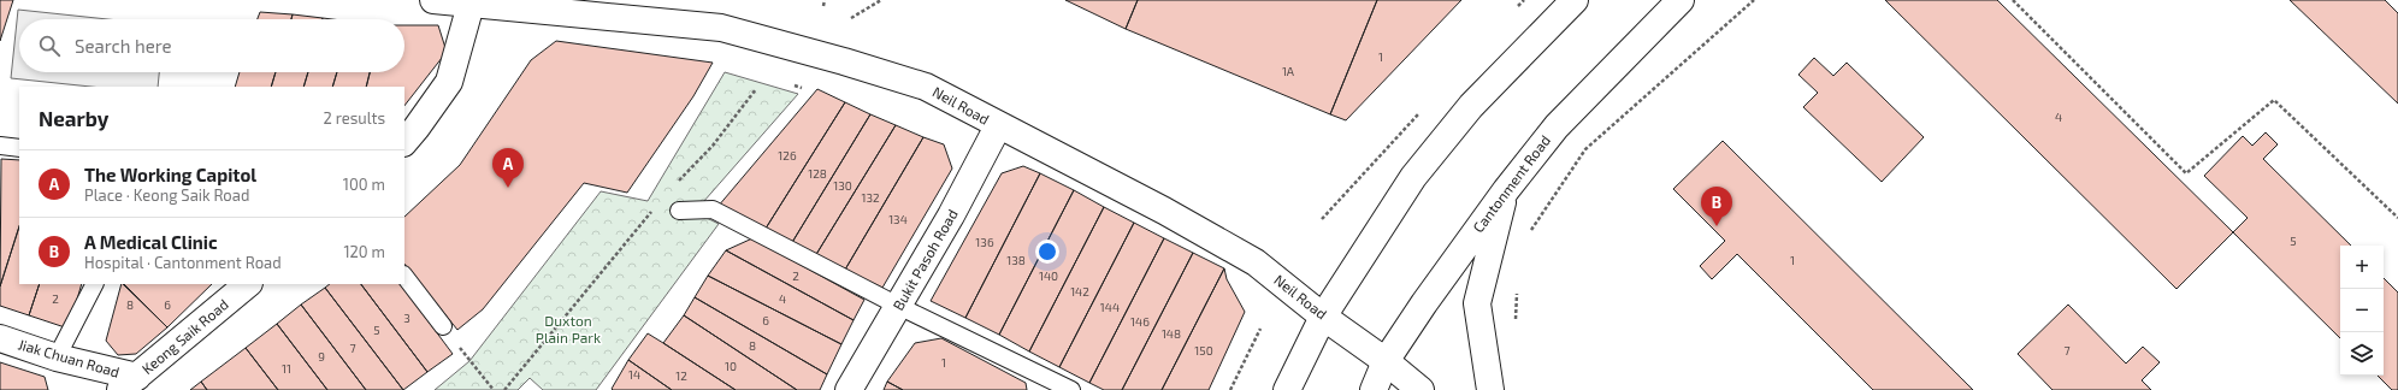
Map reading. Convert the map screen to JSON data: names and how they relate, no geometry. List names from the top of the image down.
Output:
{
  "streets": {
    "main road": [
      "Neil Road",
      "Cantonment Road",
      "Bukit Pasoh Road",
      "Keong Saik Road",
      "Jiak Chuan Road"
    ]
  },
  "crossings": [
    ["Neil Road", "Cantonment Road"],
    ["Neil Road", "Bukit Pasoh Road"],
    ["Keong Saik Road", "Jiak Chuan Road"]
  ],
  "parks": ["Duxton Plain Park"],
  "house_numbers": [
    "1",
    "1A",
    "4",
    "126",
    "128",
    "130",
    "132",
    "134",
    "5",
    "136",
    "138",
    "1",
    "2",
    "140",
    "142",
    "2",
    "4",
    "8",
    "6",
    "144",
    "3",
    "6",
    "146",
    "5",
    "148",
    "8",
    "7",
    "150",
    "7",
    "9",
    "1",
    "10",
    "11",
    "14",
    "12"
  ],
  "page": {
    "search": "Search here",
    "heading": ["Nearby", "2 results"],
    "pins": ["A", "B"],
    "list": [
      {
        "mark": "A",
        "name": "The Working Capitol",
        "note": "Place · Keong Saik Road",
        "value": "100 m"
      },
      {
        "mark": "B",
        "name": "A Medical Clinic",
        "note": "Hospital · Cantonment Road",
        "value": "120 m"
      }
    ],
    "map_buttons": ["+", "−"]
  }
}
